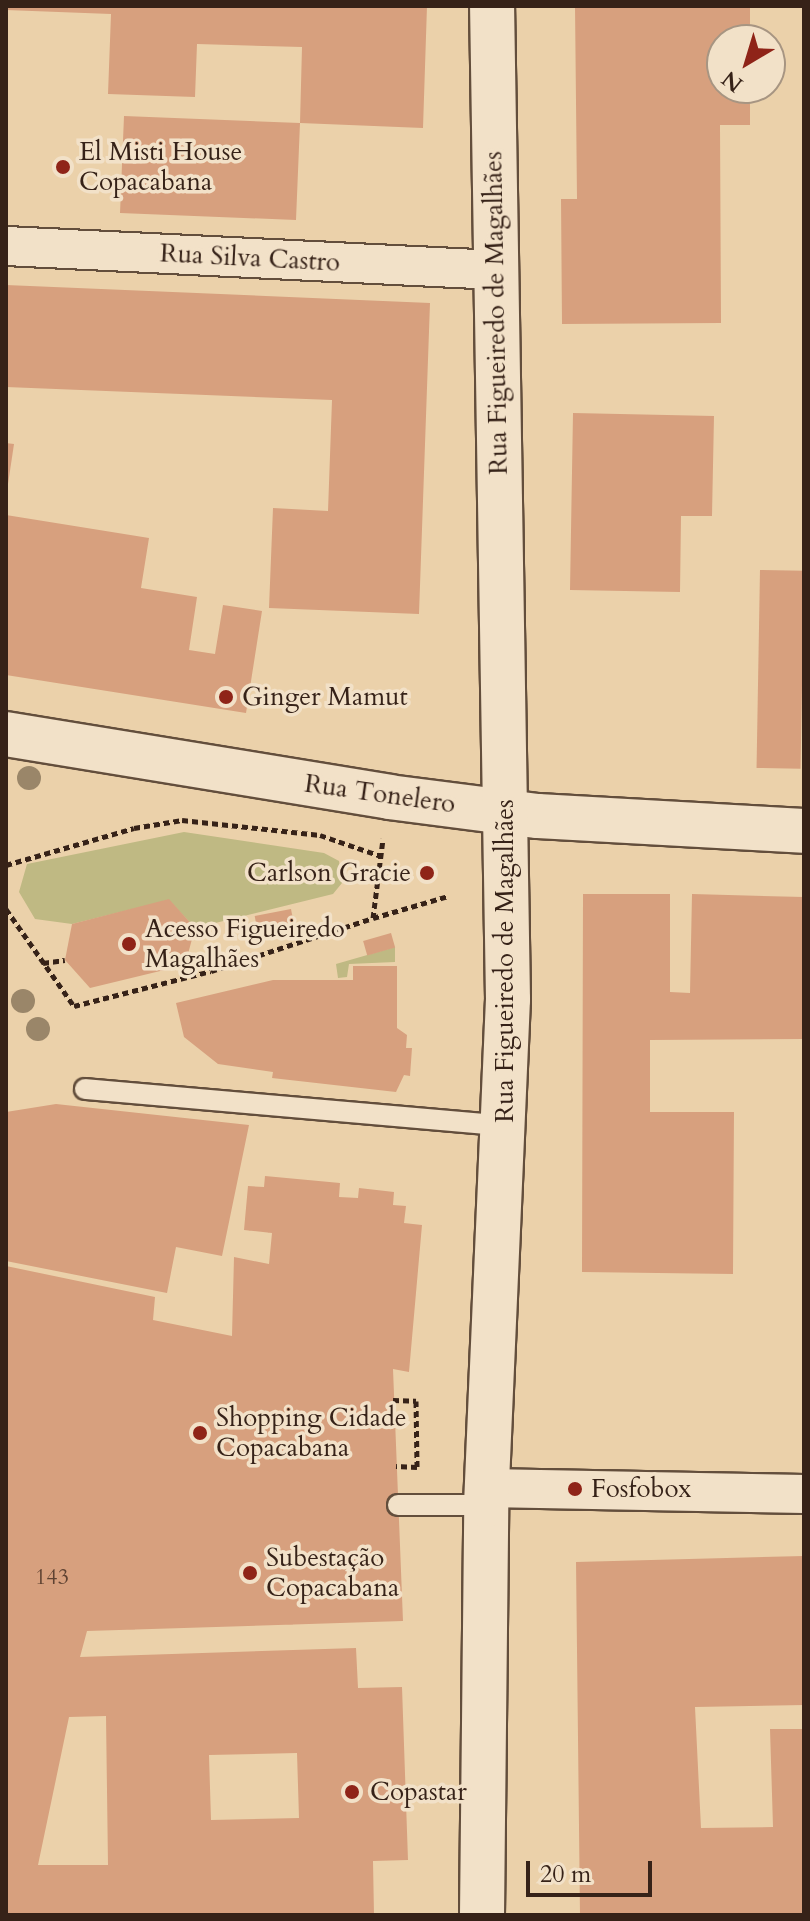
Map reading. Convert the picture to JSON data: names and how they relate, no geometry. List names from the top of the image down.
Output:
{
  "streets": {
    "main road": ["Rua Figueiredo de Magalhães", "Rua Tonelero"],
    "street": ["Rua Silva Castro"]
  },
  "crossings": [
    ["Rua Silva Castro", "Rua Figueiredo de Magalhães"],
    ["Rua Figueiredo de Magalhães", "Rua Tonelero"]
  ],
  "places": [
    "El Misti House Copacabana",
    "Ginger Mamut",
    "Carlson Gracie",
    "Acesso Figueiredo Magalhães",
    "Shopping Cidade Copacabana",
    "Fosfobox",
    "Subestação Copacabana",
    "Copastar"
  ],
  "house_numbers": ["143"],
  "scale_bar": "20 m",
  "north": "bottom left"
}
